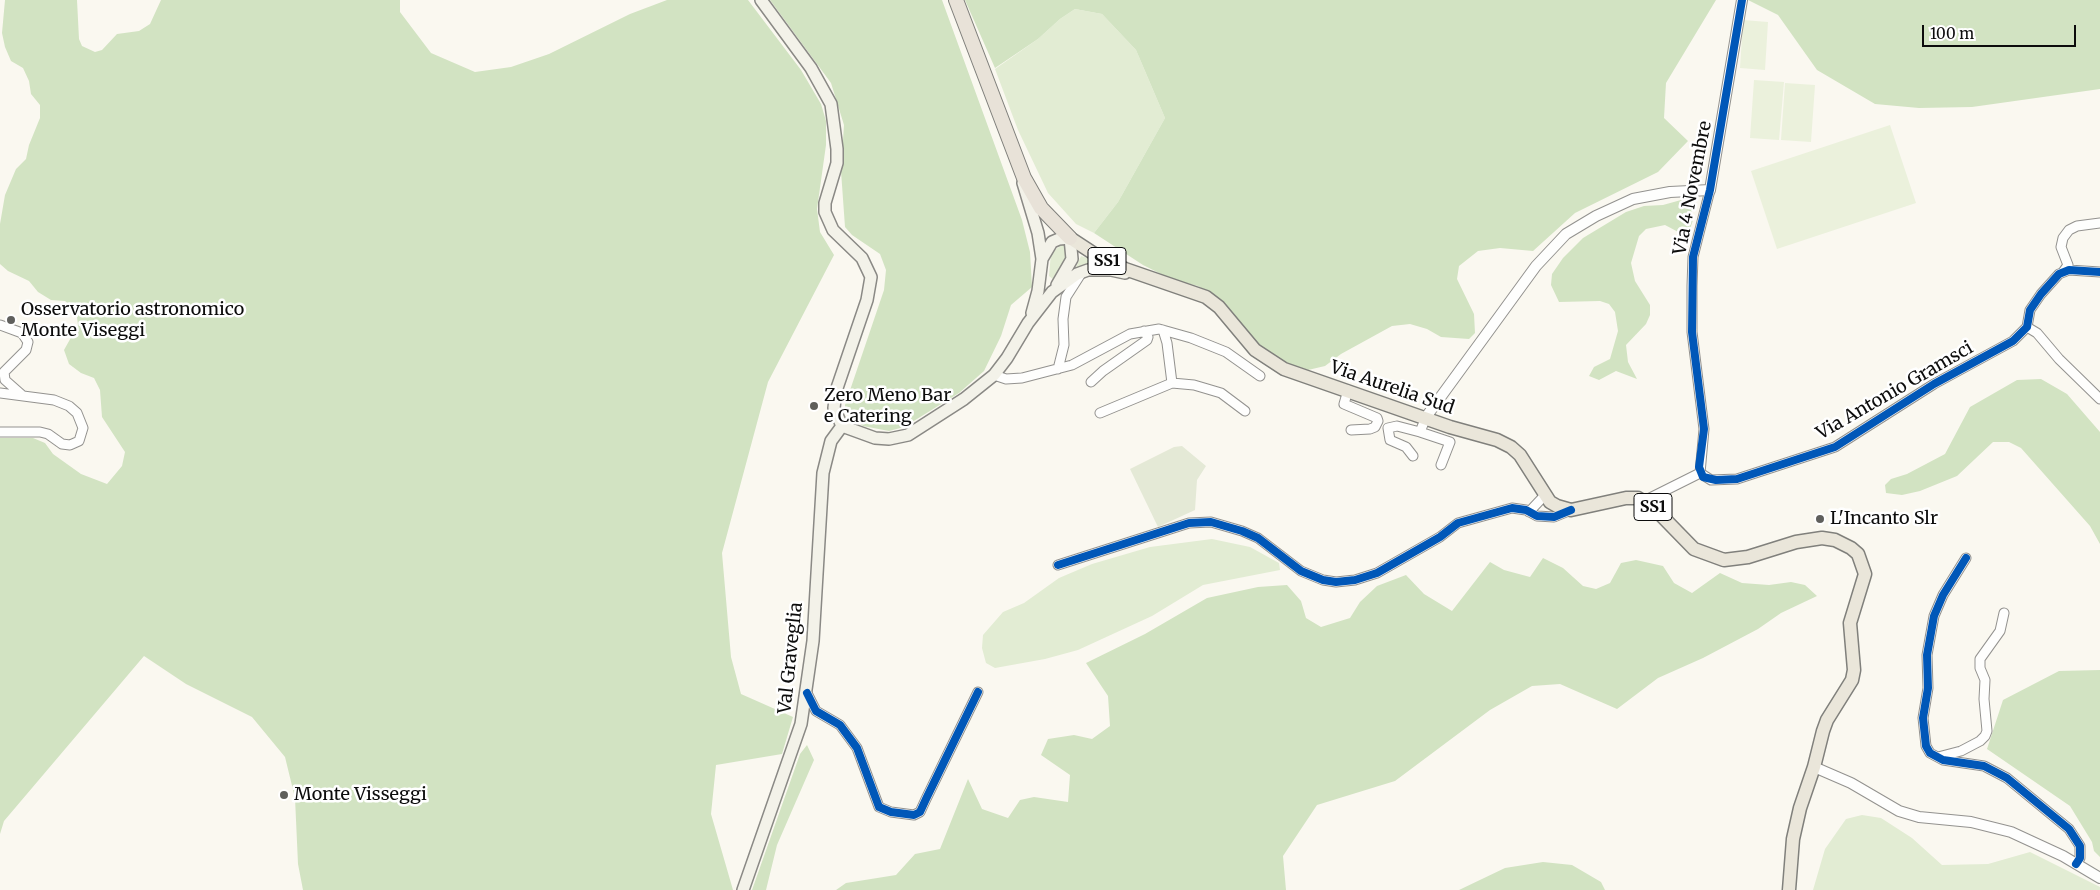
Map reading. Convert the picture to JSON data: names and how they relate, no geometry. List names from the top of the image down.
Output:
{
  "streets": {
    "main road": ["SS1", "Via Aurelia Sud", "Val Graveglia"],
    "street": ["Via 4 Novembre", "Via Antonio Gramsci"]
  },
  "crossings": [
    ["Via 4 Novembre", "Via Aurelia Sud"],
    ["Via 4 Novembre", "Via Antonio Gramsci"],
    ["SS1", "Via Aurelia Sud"],
    ["Via Aurelia Sud", "Val Graveglia"]
  ],
  "places": [
    "Osservatorio astronomico Monte Viseggi",
    "Zero Meno Bar e Catering",
    "L'Incanto Slr",
    "Monte Visseggi"
  ],
  "scale_bar": "100 m"
}
